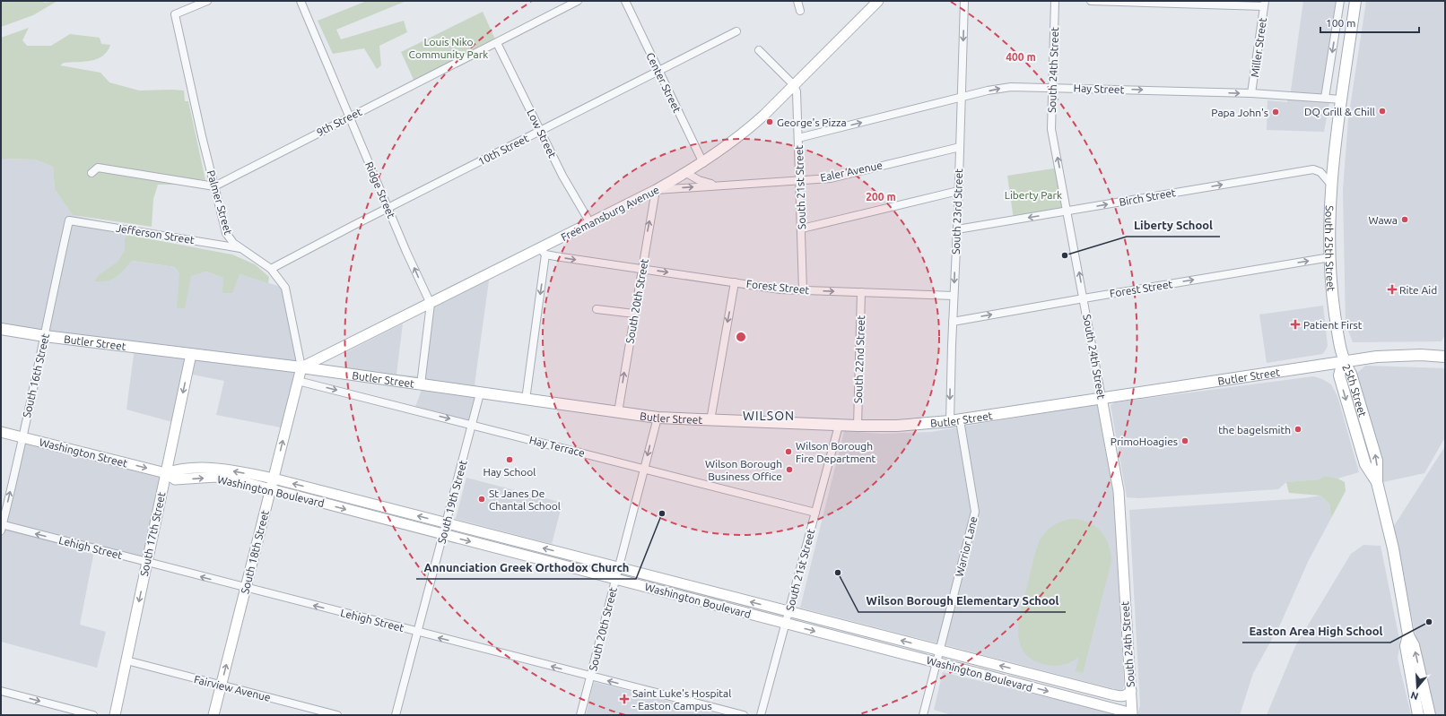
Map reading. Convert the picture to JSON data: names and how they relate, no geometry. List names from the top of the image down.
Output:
{
  "streets": {
    "main road": ["South 25th Street", "Butler Street", "25th Street"],
    "street": [
      "Miller Street",
      "South 24th Street",
      "Center Street",
      "Hay Street",
      "9th Street",
      "Low Street",
      "10th Street",
      "Ealer Avenue",
      "South 21st Street",
      "Ridge Street",
      "Birch Street",
      "Palmer Street",
      "South 23rd Street",
      "Freemansburg Avenue",
      "Jefferson Street",
      "Forest Street",
      "South 20th Street",
      "South 22nd Street",
      "South 16th Street",
      "Hay Terrace",
      "Washington Street",
      "Washington Boulevard",
      "South 19th Street",
      "South 17th Street",
      "Warrior Lane",
      "Lehigh Street",
      "South 18th Street",
      "Fairview Avenue"
    ]
  },
  "crossings": [
    ["Miller Street", "Hay Street"],
    ["South 24th Street", "Hay Street"],
    ["South 24th Street", "Birch Street"],
    ["South 24th Street", "Forest Street"],
    ["South 24th Street", "Butler Street"],
    ["South 24th Street", "Washington Boulevard"],
    ["Center Street", "10th Street"],
    ["Center Street", "Freemansburg Avenue"],
    ["Hay Street", "South 21st Street"],
    ["Hay Street", "South 23rd Street"],
    ["Hay Street", "South 25th Street"],
    ["9th Street", "Low Street"],
    ["9th Street", "Ridge Street"],
    ["9th Street", "Palmer Street"],
    ["Low Street", "10th Street"],
    ["Low Street", "Freemansburg Avenue"],
    ["10th Street", "Ridge Street"],
    ["10th Street", "Palmer Street"],
    ["Ealer Avenue", "South 21st Street"],
    ["Ealer Avenue", "South 23rd Street"],
    ["Ealer Avenue", "Freemansburg Avenue"],
    ["Ealer Avenue", "South 20th Street"],
    ["South 21st Street", "Freemansburg Avenue"],
    ["South 21st Street", "Forest Street"],
    ["South 21st Street", "Butler Street"],
    ["South 21st Street", "Hay Terrace"],
    ["South 21st Street", "Washington Boulevard"],
    ["Ridge Street", "Freemansburg Avenue"],
    ["Birch Street", "South 23rd Street"],
    ["Birch Street", "South 25th Street"],
    ["Palmer Street", "Freemansburg Avenue"],
    ["Palmer Street", "Jefferson Street"],
    ["Palmer Street", "Butler Street"],
    ["Palmer Street", "South 18th Street"],
    ["South 23rd Street", "Forest Street"],
    ["South 23rd Street", "Butler Street"],
    ["South 23rd Street", "Warrior Lane"],
    ["Freemansburg Avenue", "Forest Street"],
    ["Freemansburg Avenue", "South 20th Street"],
    ["Freemansburg Avenue", "Butler Street"],
    ["Freemansburg Avenue", "South 18th Street"],
    ["Jefferson Street", "South 16th Street"],
    ["South 25th Street", "Forest Street"],
    ["South 25th Street", "Butler Street"],
    ["South 25th Street", "25th Street"],
    ["Forest Street", "South 20th Street"],
    ["Forest Street", "South 22nd Street"],
    ["South 20th Street", "Butler Street"],
    ["South 20th Street", "Hay Terrace"],
    ["South 20th Street", "Washington Boulevard"],
    ["South 20th Street", "Lehigh Street"],
    ["Butler Street", "South 22nd Street"],
    ["Butler Street", "South 16th Street"],
    ["Butler Street", "25th Street"],
    ["Butler Street", "South 19th Street"],
    ["Butler Street", "South 17th Street"],
    ["Butler Street", "Warrior Lane"],
    ["Butler Street", "South 18th Street"],
    ["South 16th Street", "Washington Street"],
    ["South 16th Street", "Lehigh Street"],
    ["Hay Terrace", "South 19th Street"],
    ["Hay Terrace", "South 18th Street"],
    ["Washington Street", "Washington Boulevard"],
    ["Washington Street", "South 17th Street"],
    ["Washington Boulevard", "South 19th Street"],
    ["Washington Boulevard", "South 17th Street"],
    ["Washington Boulevard", "Warrior Lane"],
    ["Washington Boulevard", "South 18th Street"],
    ["South 19th Street", "Lehigh Street"],
    ["South 17th Street", "Lehigh Street"],
    ["South 17th Street", "Fairview Avenue"],
    ["Lehigh Street", "South 18th Street"],
    ["South 18th Street", "Fairview Avenue"]
  ],
  "one_way": [
    "Hay Street",
    "South 23rd Street",
    "Forest Street",
    "Washington Street",
    "South 17th Street",
    "Lehigh Street",
    "South 18th Street"
  ],
  "districts": ["WILSON"],
  "parks": ["Louis Niko Community Park", "Liberty Park"],
  "places": {
    "other": [
      "DQ Grill & Chill",
      "Papa John's",
      "George's Pizza",
      "Wawa",
      "Liberty School",
      "the bagelsmith",
      "PrimoHoagies",
      "Wilson Borough Fire Department",
      "Hay School",
      "Wilson Borough Business Office",
      "St Janes De Chantal School",
      "Annunciation Greek Orthodox Church",
      "Wilson Borough Elementary School",
      "Easton Area High School"
    ],
    "health": ["Rite Aid", "Patient First", "Saint Luke's Hospital - Easton Campus"]
  },
  "scale_bar": "100 m",
  "north": "bottom",
  "rings": ["400 m", "200 m"]
}
